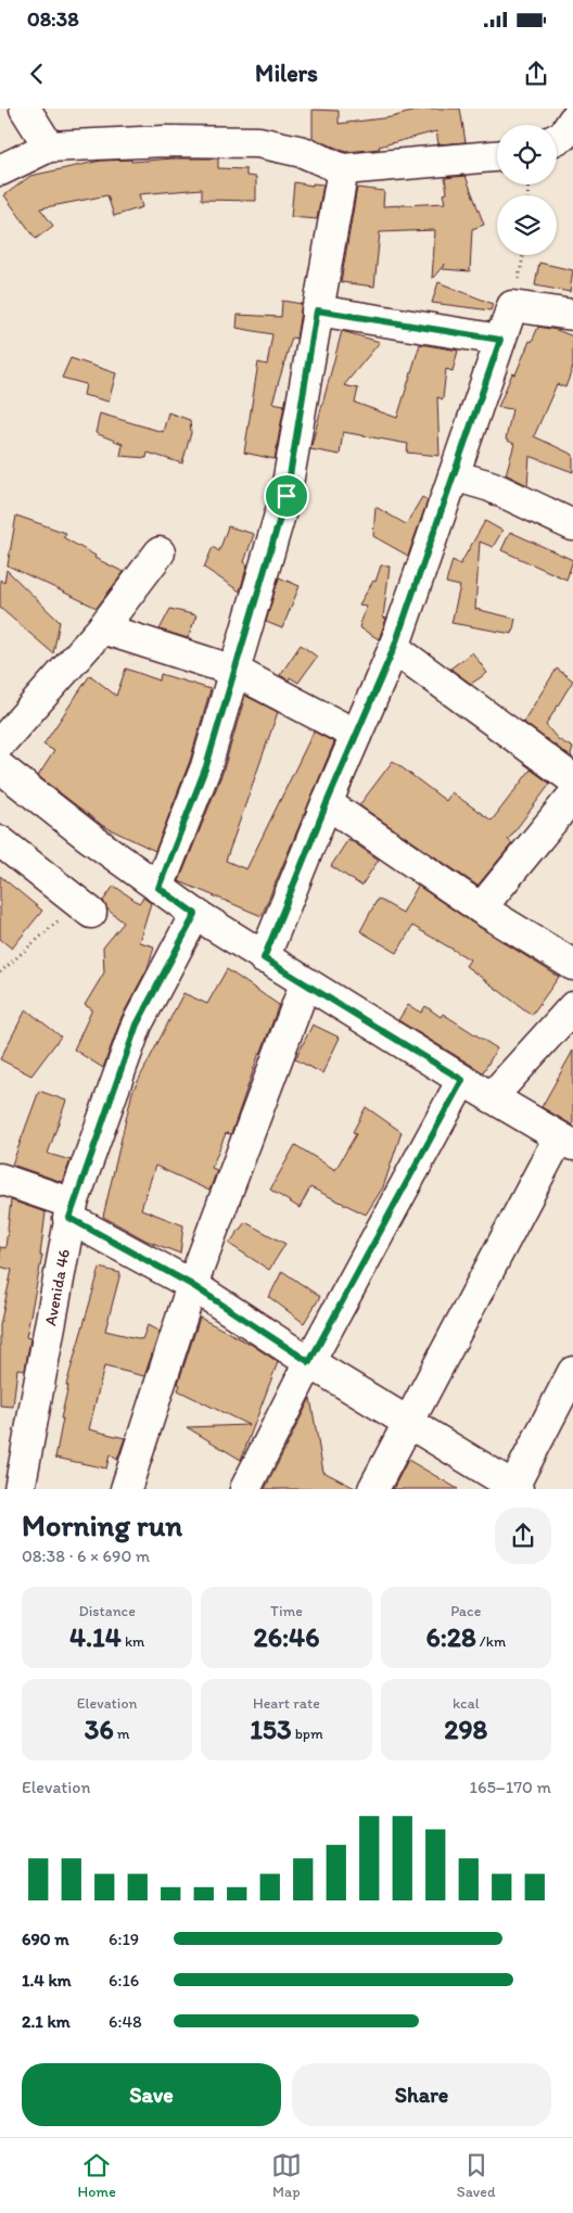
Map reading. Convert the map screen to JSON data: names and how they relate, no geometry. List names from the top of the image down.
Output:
{
  "streets": {
    "street": ["Avenida 46"]
  },
  "page": {
    "status": "08:38",
    "header": "Milers",
    "heading": ["Morning run", "08:38 · 6 × 690 m"],
    "stats": [
      ["Distance", "4.14 km"],
      ["Time", "26:46"],
      ["Pace", "6:28 /km"],
      ["Elevation", "36 m"],
      ["Heart rate", "153 bpm"],
      ["kcal", "298"]
    ],
    "chart": ["Elevation", "165–170 m"],
    "list": [
      {
        "name": "690 m",
        "note": "6:19"
      },
      {
        "name": "1.4 km",
        "note": "6:16"
      },
      {
        "name": "2.1 km",
        "note": "6:48"
      }
    ],
    "buttons": ["Save", "Share"],
    "tabs": ["Home", "Map", "Saved"]
  }
}
